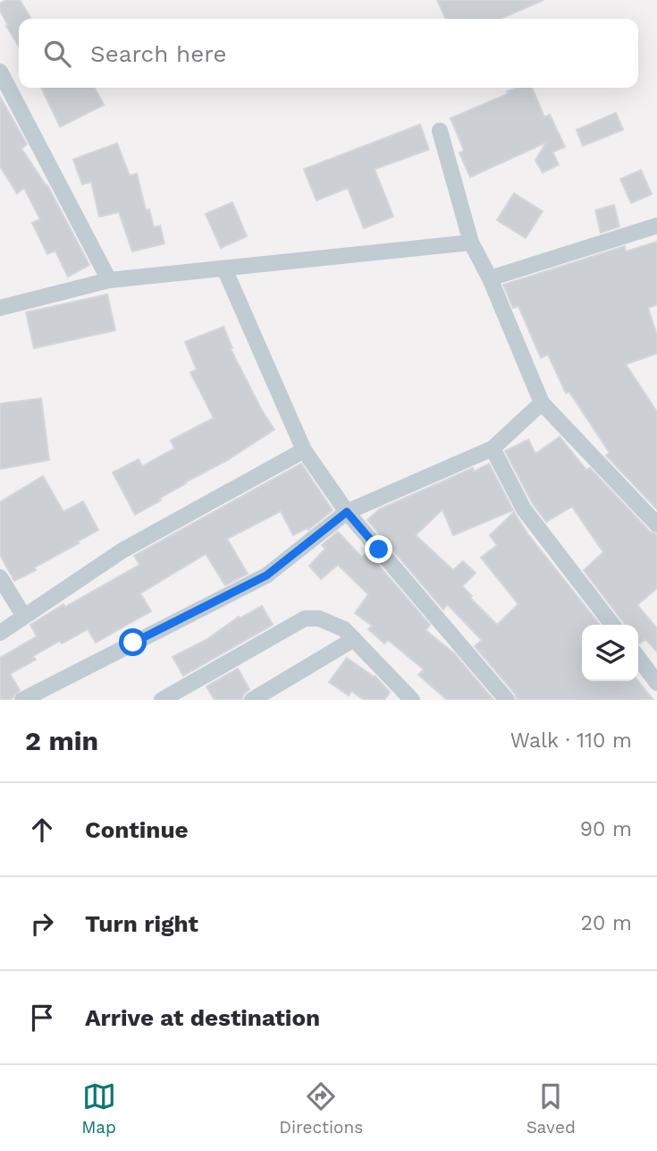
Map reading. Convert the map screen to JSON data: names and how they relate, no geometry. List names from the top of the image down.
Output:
{
  "page": {
    "search": "Search here",
    "heading": ["2 min", "Walk · 110 m"],
    "list": [
      ["Continue", "90 m"],
      ["Turn right", "20 m"],
      "Arrive at destination"
    ],
    "nav": ["Map", "Directions", "Saved"]
  }
}
